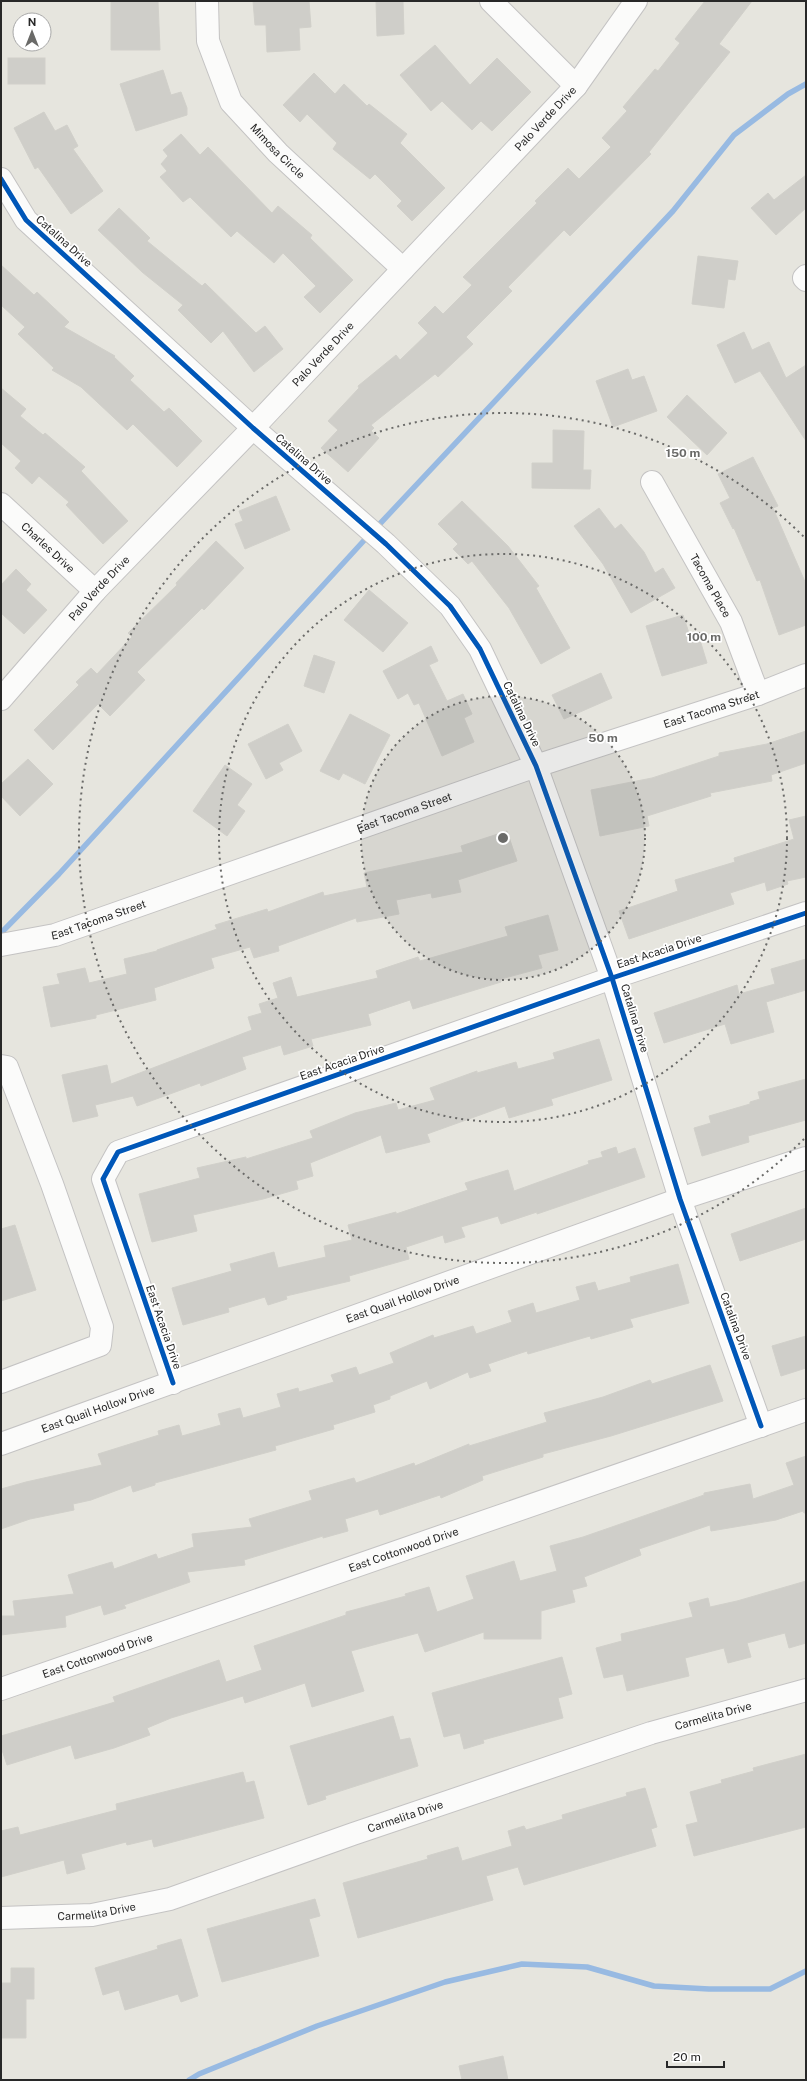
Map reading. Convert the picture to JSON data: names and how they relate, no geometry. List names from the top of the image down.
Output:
{
  "streets": {
    "street": [
      "Palo Verde Drive",
      "Mimosa Circle",
      "Catalina Drive",
      "Charles Drive",
      "Tacoma Place",
      "East Tacoma Street",
      "East Acacia Drive",
      "East Quail Hollow Drive",
      "East Cottonwood Drive",
      "Carmelita Drive"
    ]
  },
  "crossings": [
    ["Palo Verde Drive", "Mimosa Circle"],
    ["Palo Verde Drive", "Catalina Drive"],
    ["Palo Verde Drive", "Charles Drive"],
    ["Catalina Drive", "East Tacoma Street"],
    ["Catalina Drive", "East Acacia Drive"],
    ["Catalina Drive", "East Quail Hollow Drive"],
    ["Catalina Drive", "East Cottonwood Drive"],
    ["Tacoma Place", "East Tacoma Street"],
    ["East Acacia Drive", "East Quail Hollow Drive"]
  ],
  "scale_bar": "20 m",
  "north": "top",
  "rings": ["150 m", "100 m", "50 m"]
}
